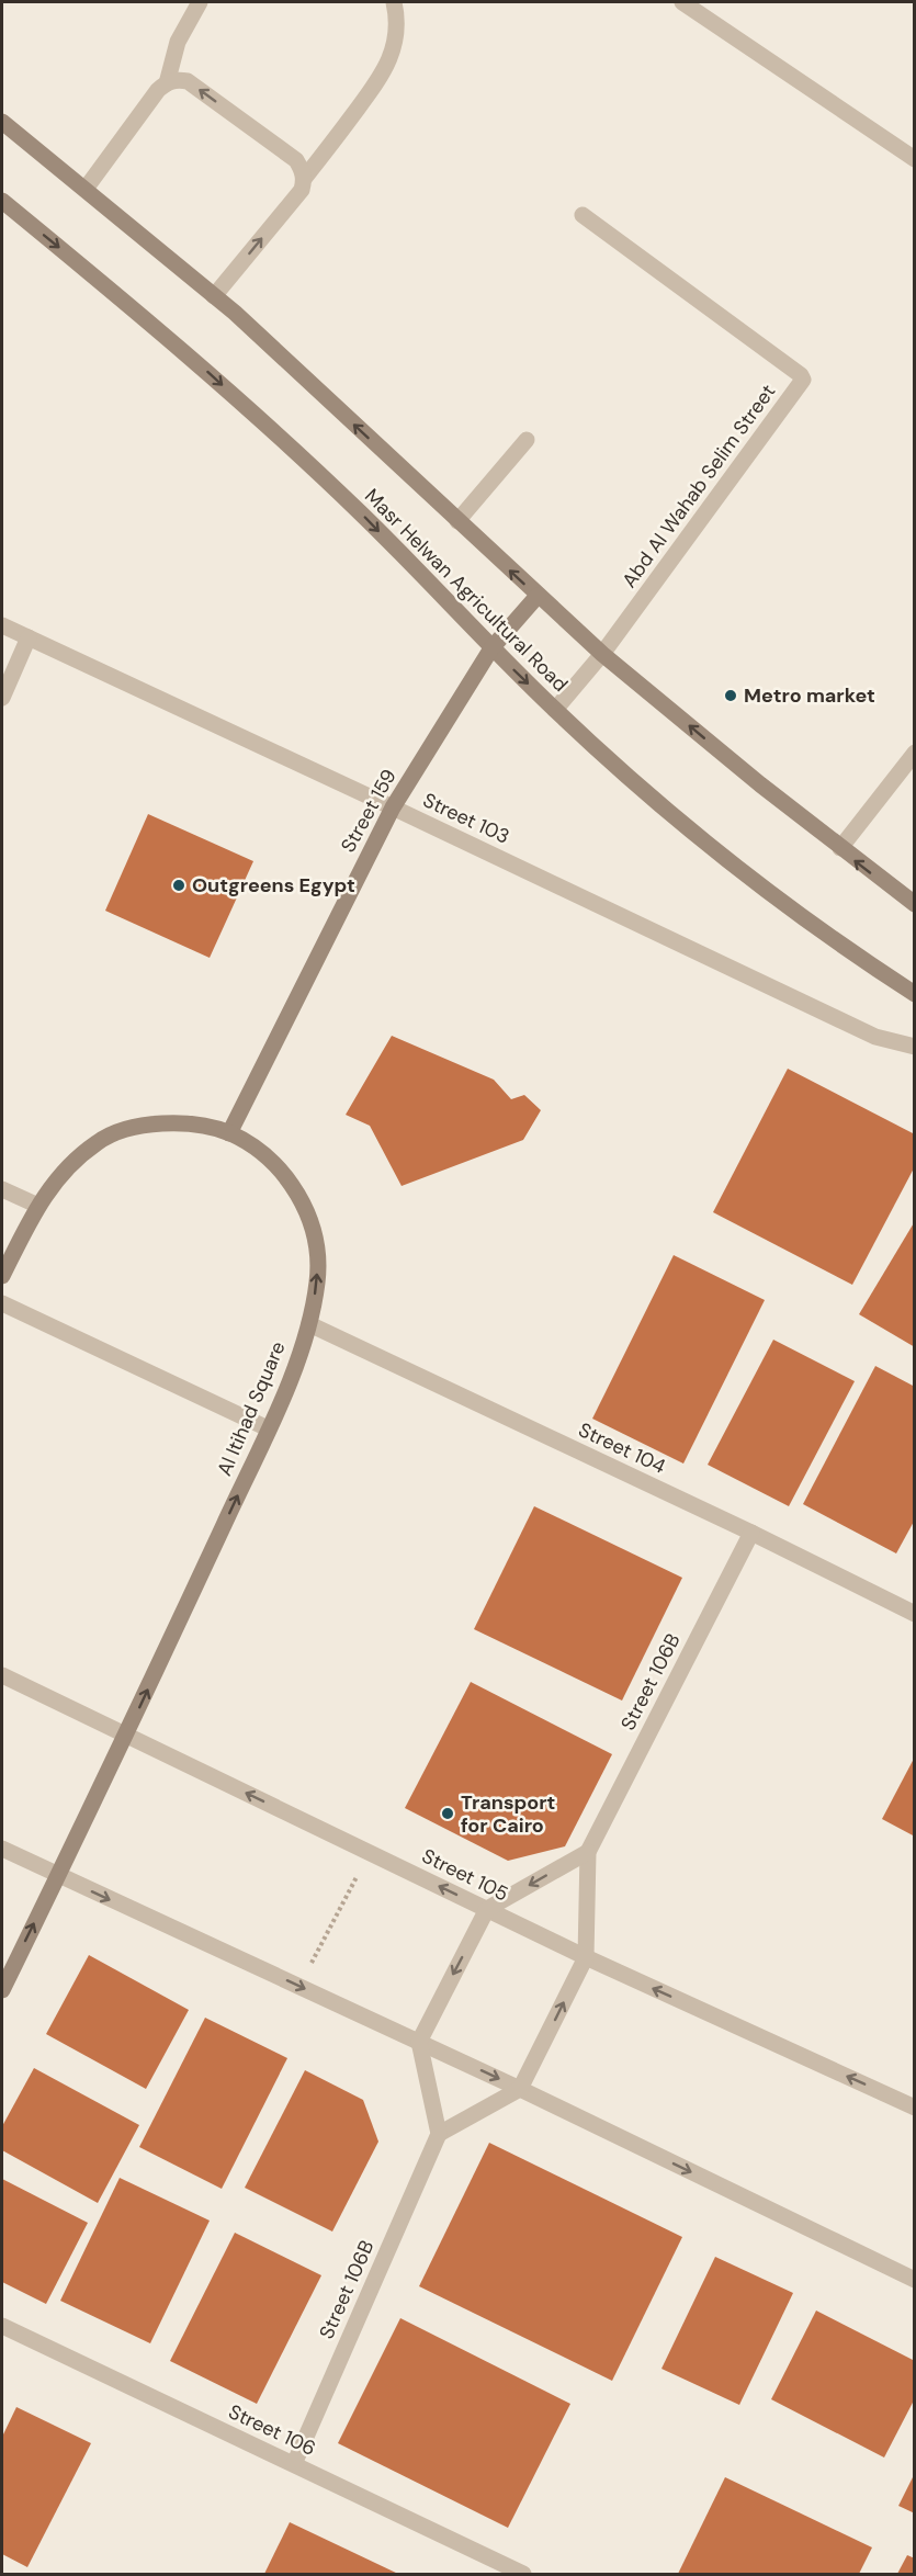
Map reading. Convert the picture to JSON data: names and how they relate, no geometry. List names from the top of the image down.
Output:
{
  "streets": {
    "main road": ["Masr Helwan Agricultural Road", "Street 159", "Al Itihad Square"],
    "street": [
      "Abd Al Wahab Selim Street",
      "Street 103",
      "Street 104",
      "Street 106B",
      "Street 105",
      "Street 106"
    ]
  },
  "crossings": [
    ["Abd Al Wahab Selim Street", "Masr Helwan Agricultural Road"],
    ["Masr Helwan Agricultural Road", "Street 159"],
    ["Street 159", "Street 103"],
    ["Street 159", "Al Itihad Square"],
    ["Al Itihad Square", "Street 104"],
    ["Al Itihad Square", "Street 105"],
    ["Street 104", "Street 106B"],
    ["Street 106B", "Street 105"],
    ["Street 106B", "Street 106"]
  ],
  "one_way": ["Al Itihad Square", "Street 105"],
  "places": ["Metro market", "Outgreens Egypt", "Transport for Cairo"]
}
